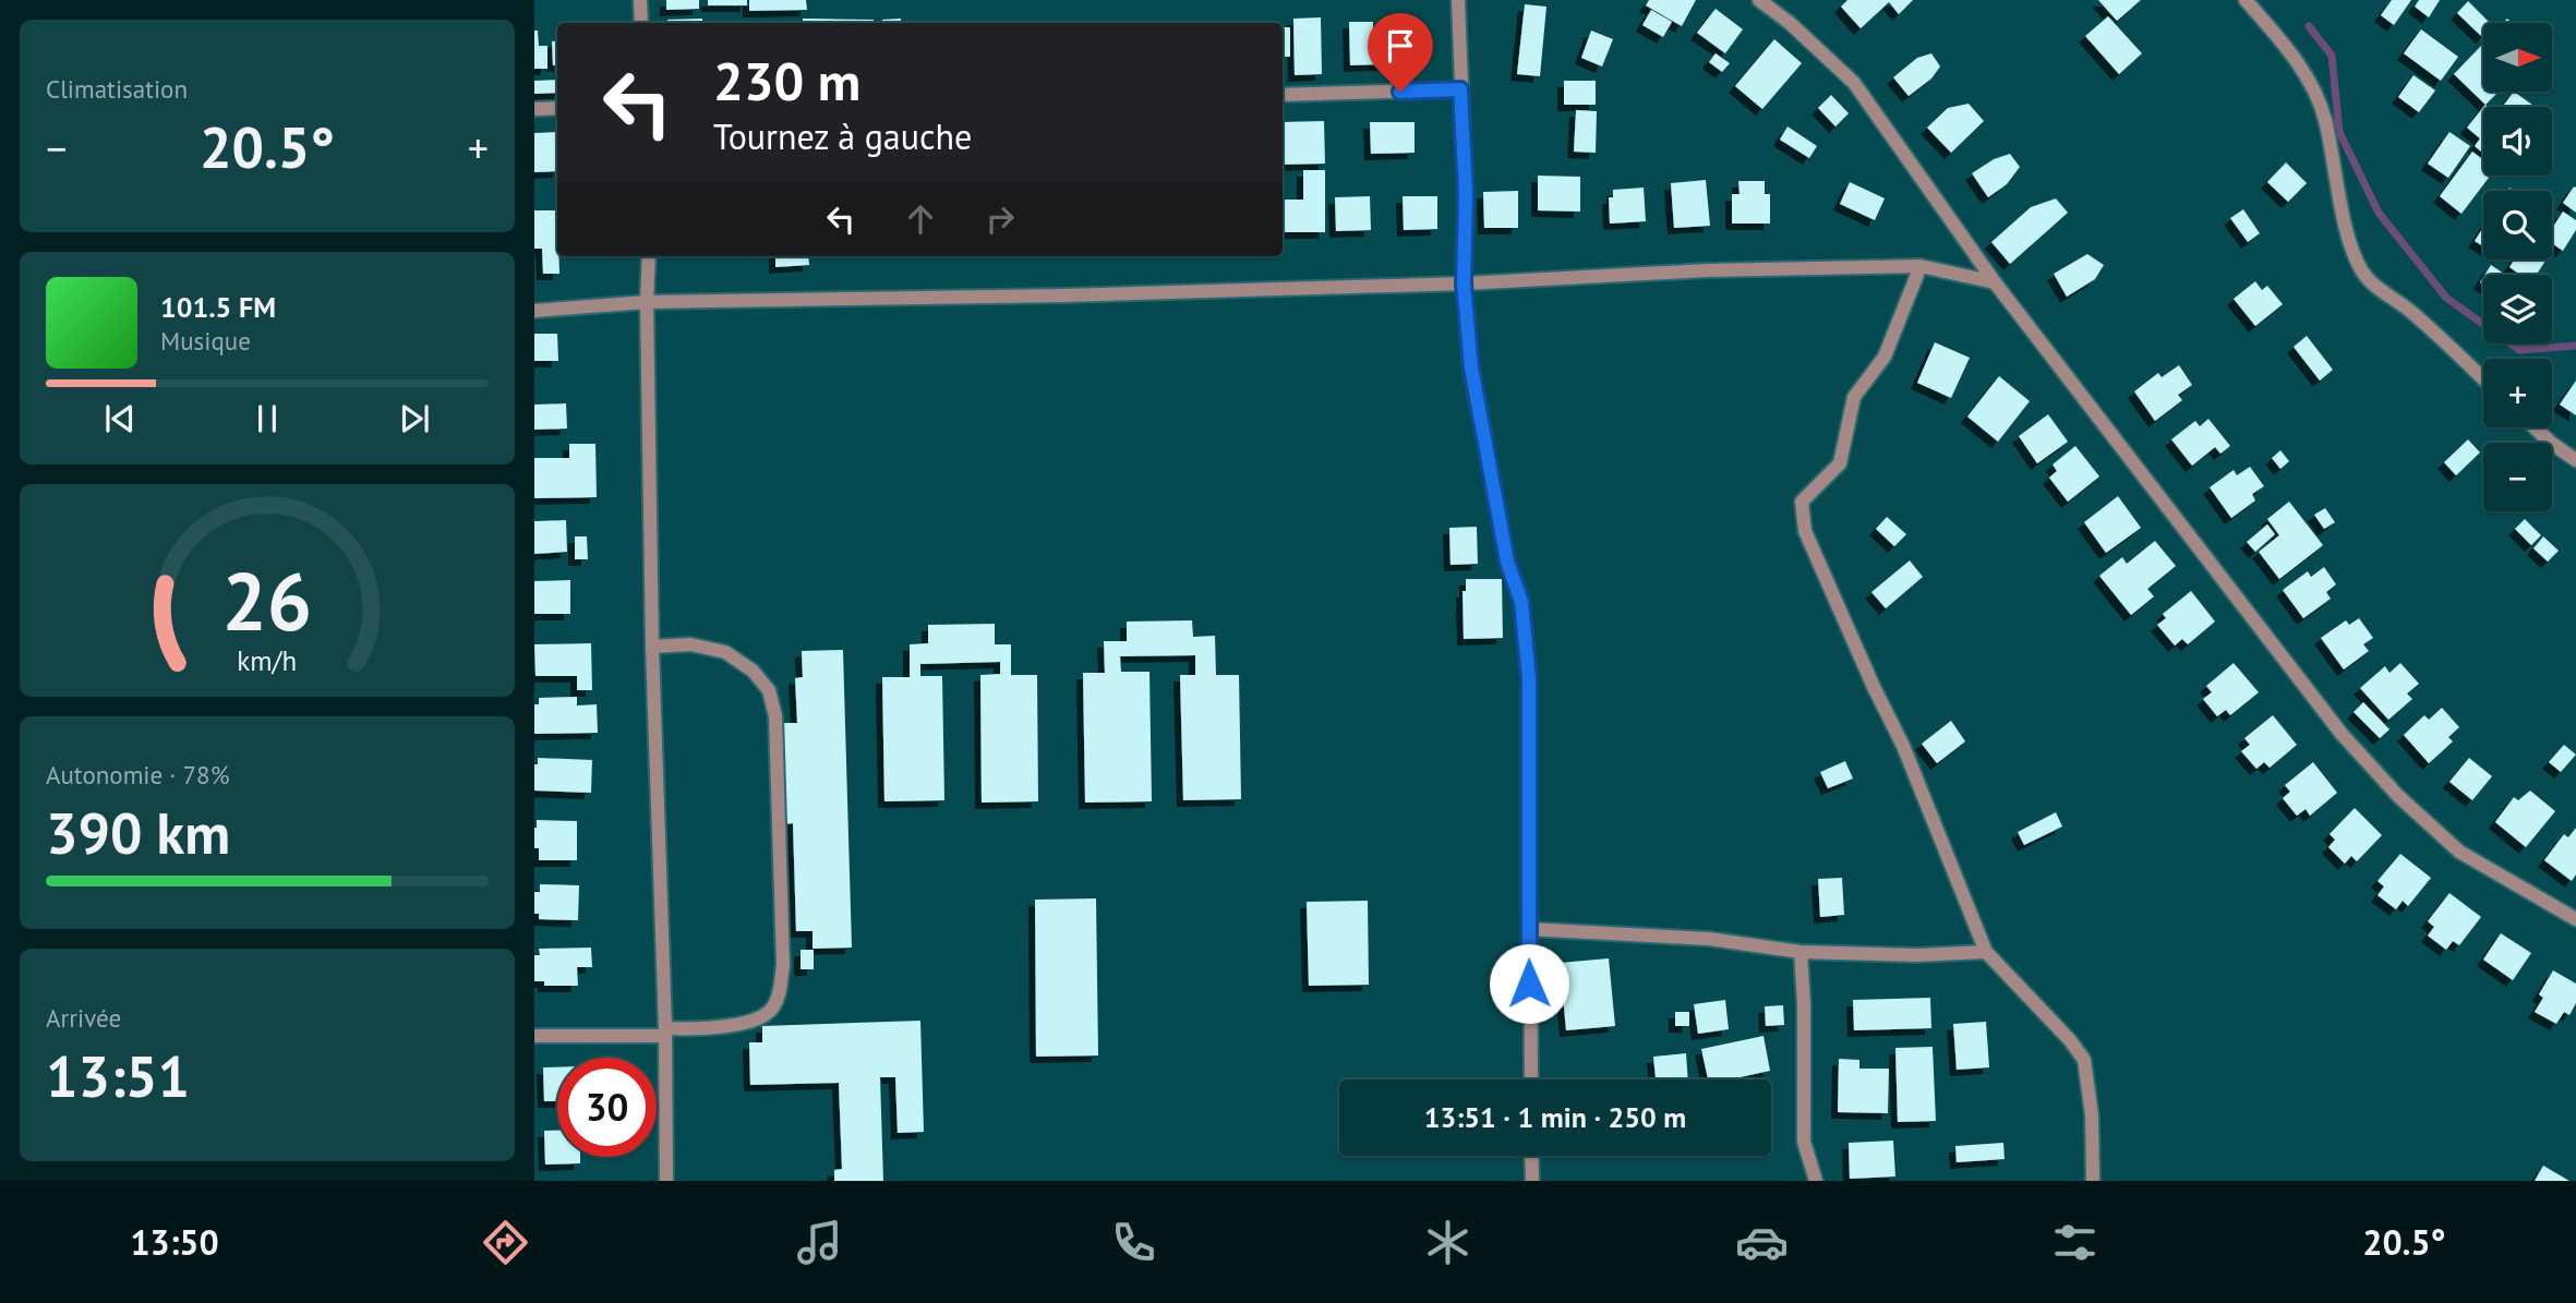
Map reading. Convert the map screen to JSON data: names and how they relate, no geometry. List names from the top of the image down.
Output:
{
  "north": "right",
  "page": {
    "tile": [
      "Climatisation",
      ["Autonomie · 78%", "390 km"],
      ["Arrivée", "13:51"]
    ],
    "map_buttons": ["+", "−"],
    "turn": ["230 m", "Tournez à gauche"],
    "heat": ["−", "20.5°", "+"],
    "song": ["101.5 FM", "Musique"],
    "limit": "30",
    "trip": "13:51 · 1 min · 250 m",
    "tabs": ["13:50", "20.5°"],
    "gauge": ["26", "km/h"]
  }
}
